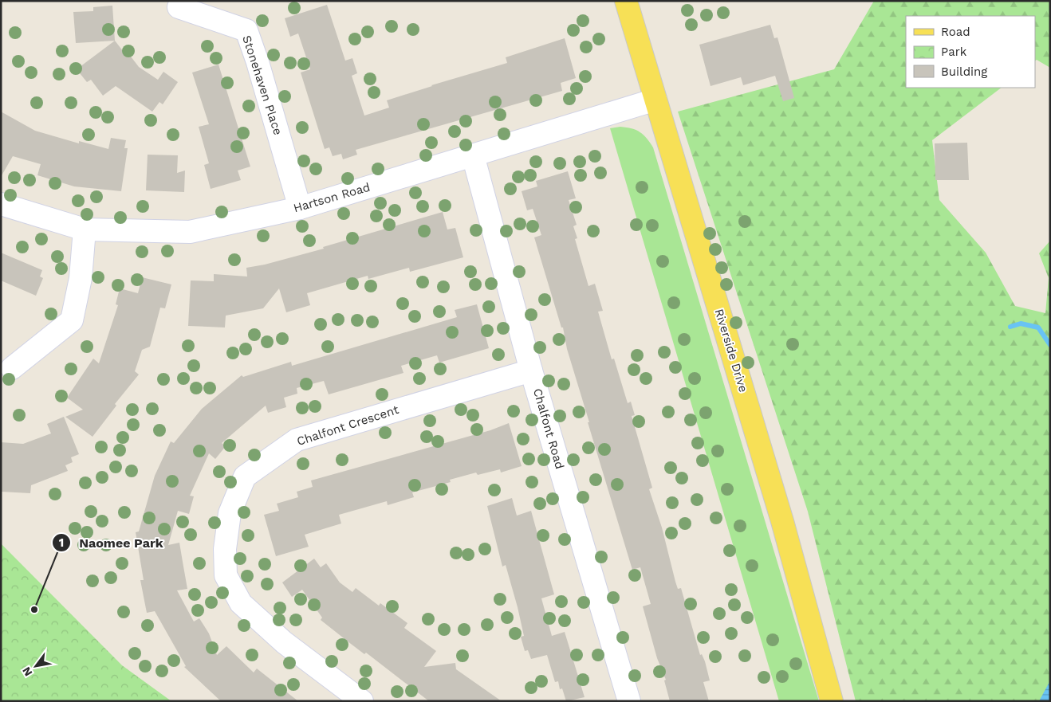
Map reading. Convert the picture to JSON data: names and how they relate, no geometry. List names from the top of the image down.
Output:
{
  "streets": {
    "main road": ["Riverside Drive"],
    "street": [
      "Stonehaven Place",
      "Hartson Road",
      "Chalfont Crescent",
      "Chalfont Road"
    ]
  },
  "crossings": [
    ["Stonehaven Place", "Hartson Road"],
    ["Hartson Road", "Riverside Drive"],
    ["Hartson Road", "Chalfont Road"],
    ["Chalfont Crescent", "Chalfont Road"]
  ],
  "places": ["Naomee Park"],
  "legend": ["Road", "Park", "Building"],
  "north": "bottom left"
}
